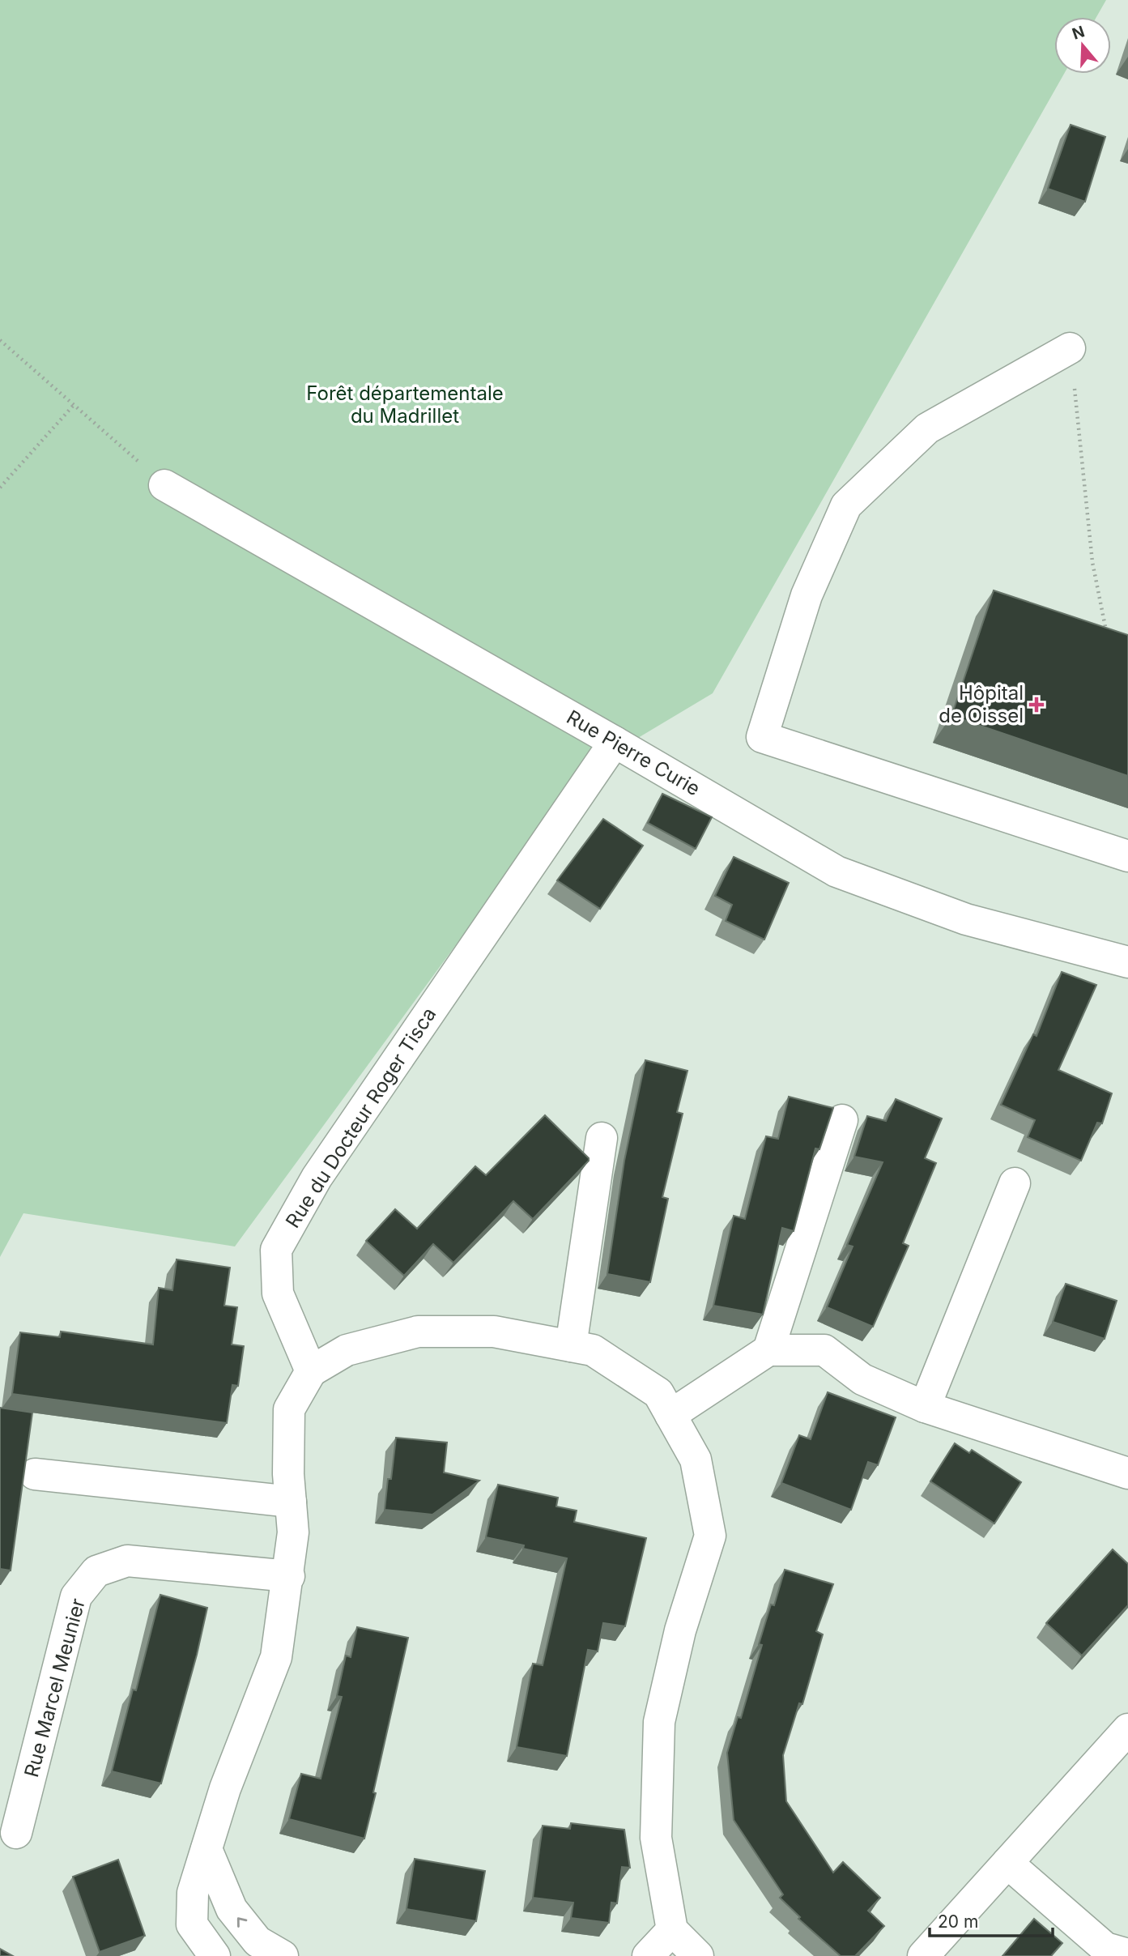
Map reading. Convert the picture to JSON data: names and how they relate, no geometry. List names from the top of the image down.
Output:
{
  "streets": {
    "street": ["Rue Pierre Curie", "Rue du Docteur Roger Tisca", "Rue Marcel Meunier"]
  },
  "crossings": [
    ["Rue Pierre Curie", "Rue du Docteur Roger Tisca"]
  ],
  "parks": ["Forêt départementale du Madrillet"],
  "places": {
    "health": ["Hôpital de Oissel"]
  },
  "scale_bar": "20 m",
  "north": "top"
}
